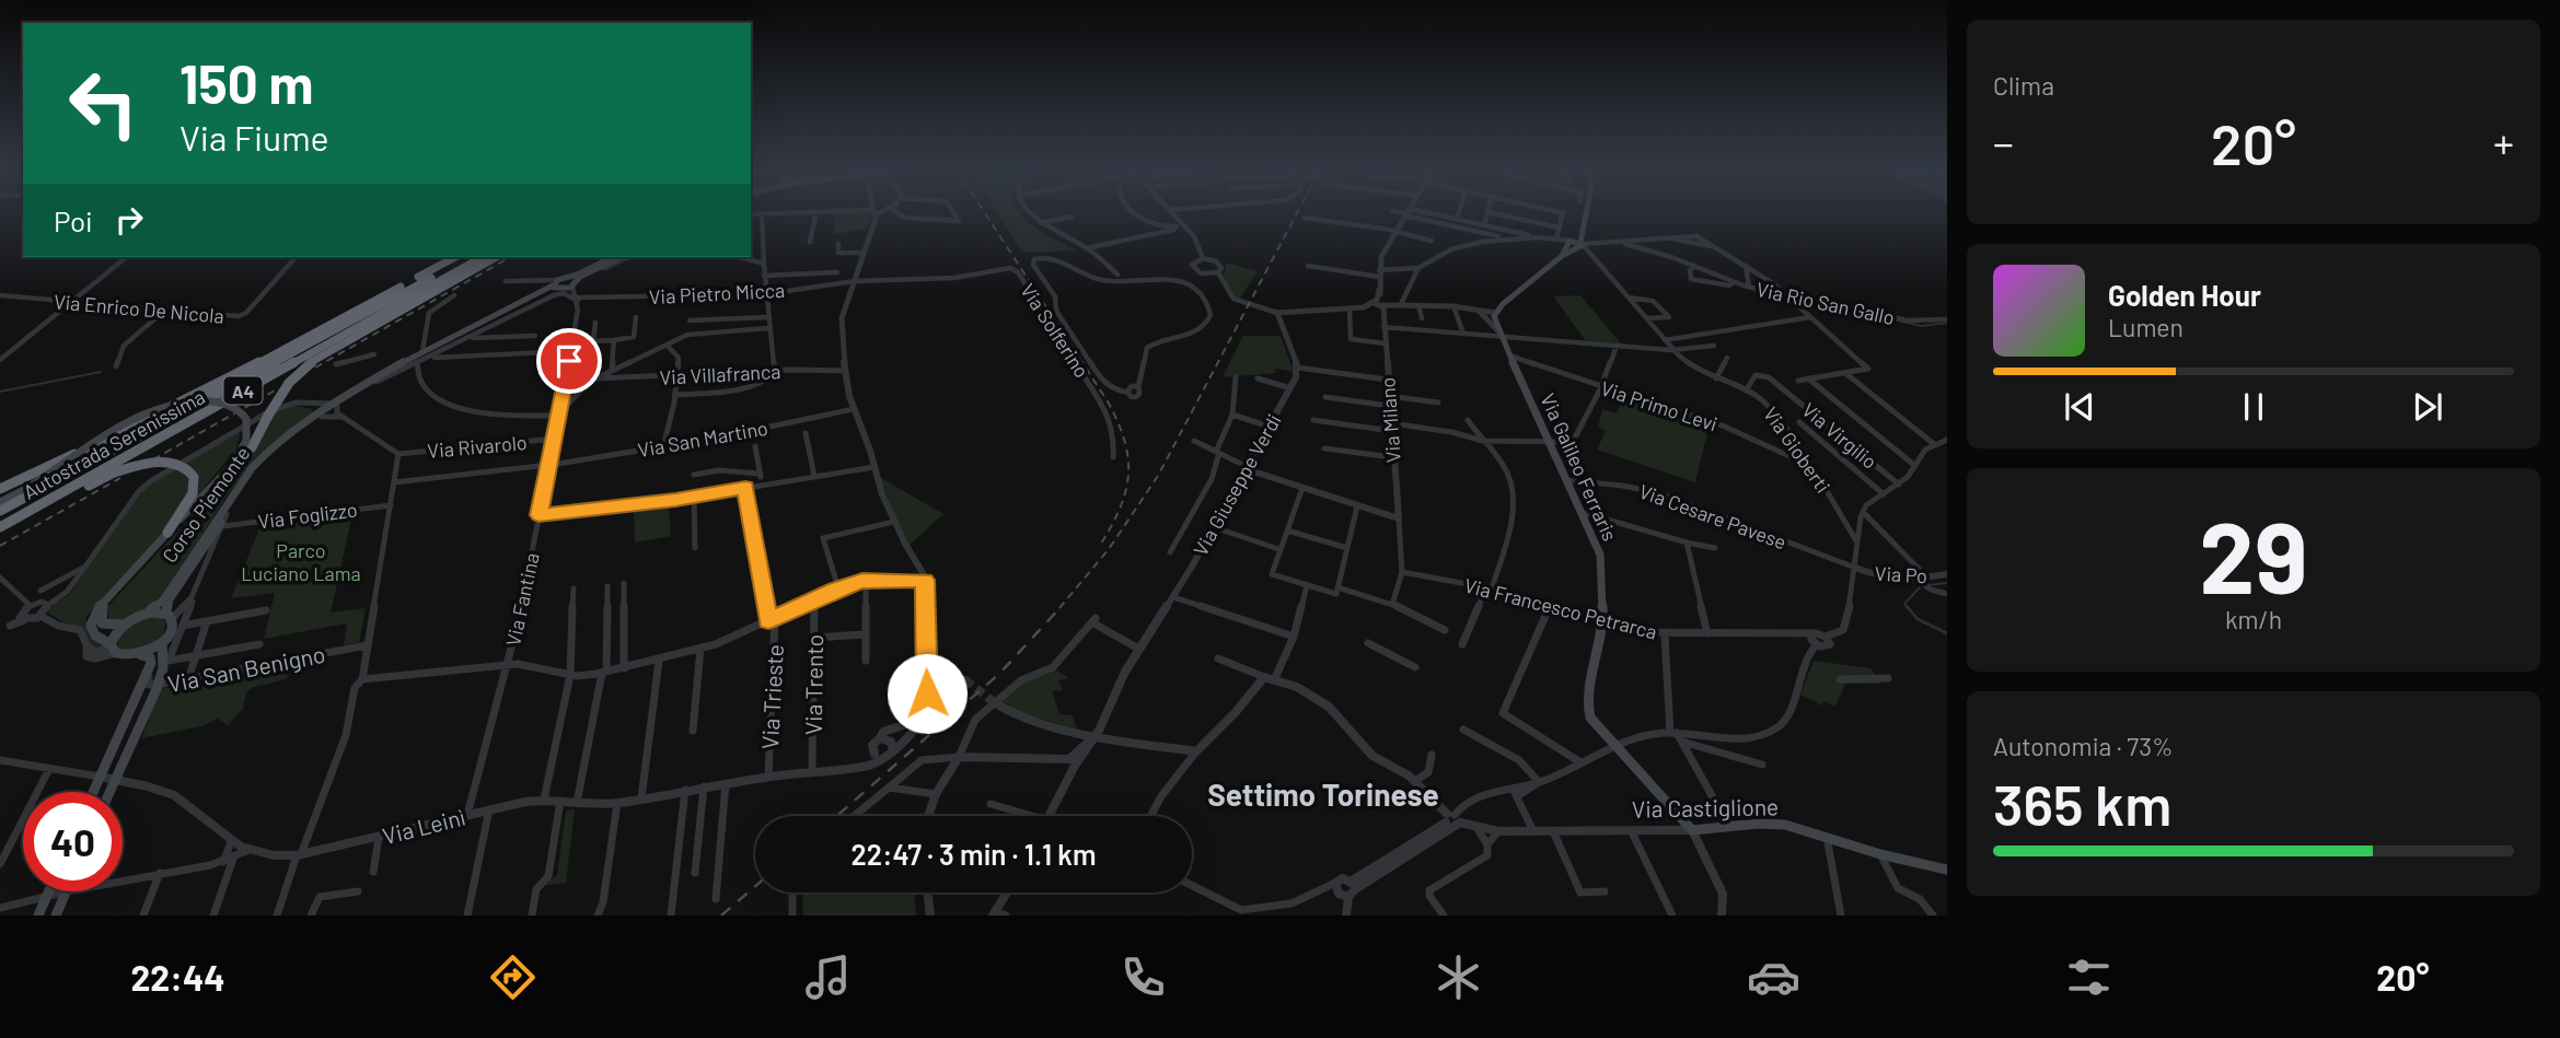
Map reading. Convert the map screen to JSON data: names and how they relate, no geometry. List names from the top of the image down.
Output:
{
  "streets": {
    "highway": ["A4", "Autostrada Serenissima"],
    "main road": ["Via Galileo Ferraris", "Corso Piemonte", "Via Castiglione"],
    "street": [
      "Via Pietro Micca",
      "Via Rio San Gallo",
      "Via Enrico De Nicola",
      "Via Solferino",
      "Via Villafranca",
      "Via Primo Levi",
      "Via Milano",
      "Via Virgilio",
      "Via San Martino",
      "Via Rivarolo",
      "Via Gioberti",
      "Via Giuseppe Verdi",
      "Via Foglizzo",
      "Via Cesare Pavese",
      "Via Po",
      "Via Fantina",
      "Via Francesco Petrarca",
      "Via San Benigno",
      "Via Trento",
      "Via Trieste",
      "Via Leinì"
    ]
  },
  "crossings": [
    ["Via Pietro Micca", "Via Solferino"],
    ["Via Pietro Micca", "Corso Piemonte"],
    ["Via Pietro Micca", "Via Fantina"],
    ["Via Villafranca", "Via Fantina"],
    ["Via Primo Levi", "Via Gioberti"],
    ["Via Primo Levi", "Via Galileo Ferraris"],
    ["Via Virgilio", "Via Gioberti"],
    ["Via San Martino", "Via Fantina"],
    ["Via Rivarolo", "Via Fantina"],
    ["Via Galileo Ferraris", "Via Cesare Pavese"],
    ["Via Galileo Ferraris", "Via Francesco Petrarca"],
    ["Via Galileo Ferraris", "Via Castiglione"],
    ["Corso Piemonte", "Via Fantina"],
    ["Via Cesare Pavese", "Via Po"],
    ["Via Fantina", "Via Leinì"],
    ["Via Trento", "Via Leinì"],
    ["Via Trieste", "Via Leinì"]
  ],
  "districts": ["Settimo Torinese"],
  "parks": ["Parco Luciano Lama"],
  "page": {
    "tile": [
      "Clima",
      ["29", "km/h"],
      ["Autonomia · 73%", "365 km"]
    ],
    "turn": ["150 m", "Via Fiume"],
    "heat": ["−", "20°", "+"],
    "then": "Poi",
    "song": ["Golden Hour", "Lumen"],
    "limit": "40",
    "trip": "22:47 · 3 min · 1.1 km",
    "tabs": ["22:44", "20°"]
  }
}
